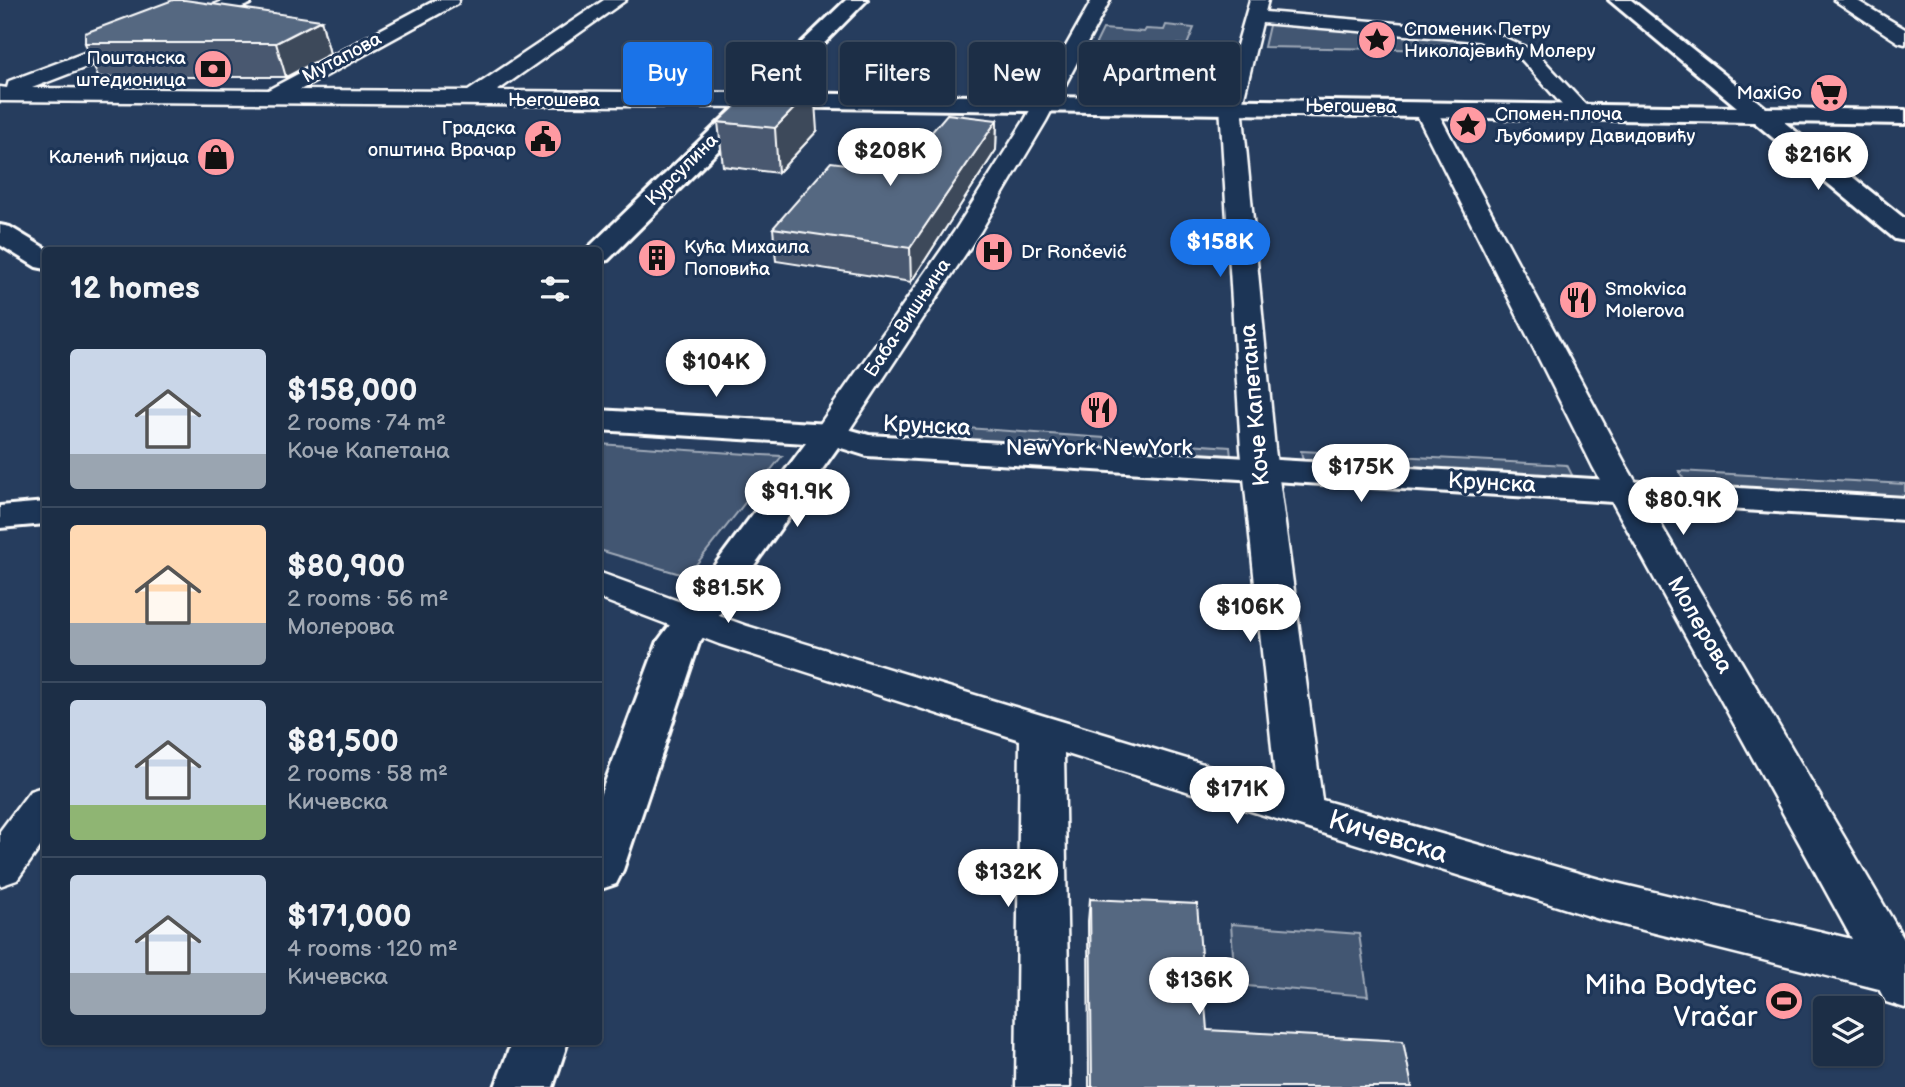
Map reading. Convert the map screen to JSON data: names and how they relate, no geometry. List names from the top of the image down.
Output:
{
  "streets": {
    "street": [
      "Мутапова",
      "Његошева",
      "Курсулина",
      "Баба-Вишњина",
      "Коче Капетана",
      "Крунска",
      "Молерова",
      "Кичевска"
    ]
  },
  "crossings": [
    ["Мутапова", "Његошева"],
    ["Његошева", "Коче Капетана"],
    ["Његошева", "Молерова"],
    ["Баба-Вишњина", "Крунска"],
    ["Баба-Вишњина", "Кичевска"],
    ["Коче Капетана", "Крунска"],
    ["Коче Капетана", "Кичевска"],
    ["Крунска", "Молерова"],
    ["Молерова", "Кичевска"]
  ],
  "places": {
    "place": ["Споменик Петру Николајевићу Молеру", "Спомен-плоча Љубомиру Давидовићу"],
    "bank": ["Поштанска штедионица"],
    "supermarket": ["MaxiGo"],
    "public building": ["Градска општина Врачар"],
    "shop": ["Каленић пијаца"],
    "hospital": ["Dr Rončević"],
    "building": ["Кућа Михаила Поповића"],
    "restaurant": ["Smokvica Molerova", "NewYork NewYork"],
    "sports": ["Miha Bodytec Vračar"]
  },
  "page": {
    "chip": [
      "Buy",
      "Rent",
      "Filters",
      "New",
      "Apartment"
    ],
    "price": [
      "$208K",
      "$216K",
      "$158K",
      "$104K",
      "$175K",
      "$91.9K",
      "$80.9K",
      "$81.5K",
      "$106K",
      "$171K",
      "$132K",
      "$136K"
    ],
    "heading": "12 homes",
    "list": [
      {
        "name": "$158,000",
        "note": "2 rooms · 74 m² · Коче Капетана"
      },
      {
        "name": "$80,900",
        "note": "2 rooms · 56 m² · Молерова"
      },
      {
        "name": "$81,500",
        "note": "2 rooms · 58 m² · Кичевска"
      },
      {
        "name": "$171,000",
        "note": "4 rooms · 120 m² · Кичевска"
      }
    ]
  }
}
